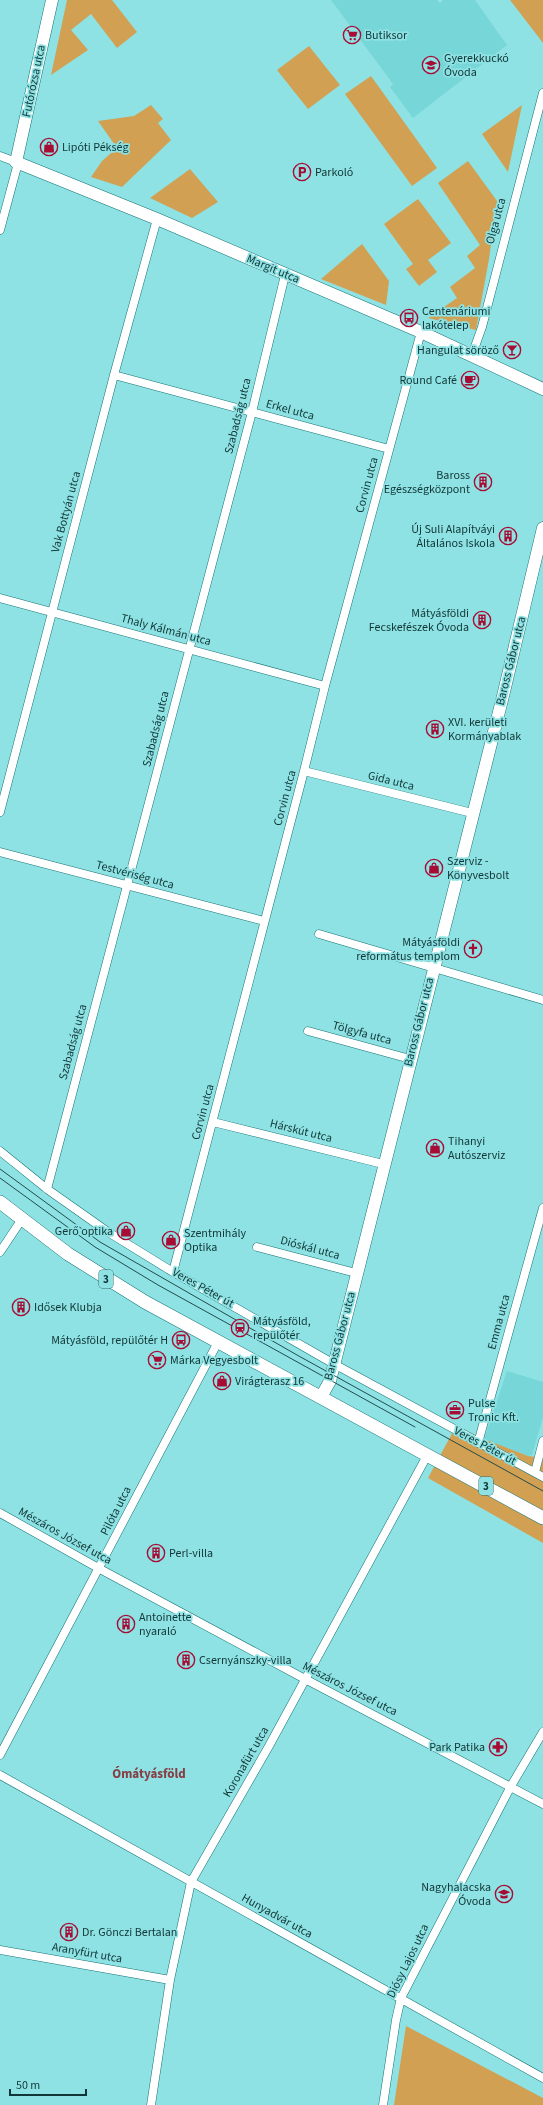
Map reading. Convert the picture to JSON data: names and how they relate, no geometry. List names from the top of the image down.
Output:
{
  "streets": {
    "main road": ["3"],
    "street": [
      "Futórózsa utca",
      "Olga utca",
      "Margit utca",
      "Erkel utca",
      "Szabadság utca",
      "Corvin utca",
      "Vak Bottyán utca",
      "Thaly Kálmán utca",
      "Baross Gábor utca",
      "Gida utca",
      "Testvériség utca",
      "Tölgyfa utca",
      "Hárskút utca",
      "Dióskál utca",
      "Veres Péter út",
      "Emma utca",
      "Pilóta utca",
      "Mészáros József utca",
      "Koronafürt utca",
      "Hunyadvár utca",
      "Aranyfürt utca",
      "Diósy Lajos utca"
    ]
  },
  "crossings": [
    ["Futórózsa utca", "Margit utca"],
    ["Olga utca", "Margit utca"],
    ["Margit utca", "Szabadság utca"],
    ["Margit utca", "Corvin utca"],
    ["Margit utca", "Vak Bottyán utca"],
    ["Erkel utca", "Szabadság utca"],
    ["Erkel utca", "Corvin utca"],
    ["Erkel utca", "Vak Bottyán utca"],
    ["Szabadság utca", "Thaly Kálmán utca"],
    ["Szabadság utca", "Testvériség utca"],
    ["Szabadság utca", "Veres Péter út"],
    ["Corvin utca", "Thaly Kálmán utca"],
    ["Corvin utca", "Gida utca"],
    ["Corvin utca", "Testvériség utca"],
    ["Corvin utca", "Hárskút utca"],
    ["Corvin utca", "Veres Péter út"],
    ["Vak Bottyán utca", "Thaly Kálmán utca"],
    ["Baross Gábor utca", "Gida utca"],
    ["Baross Gábor utca", "Tölgyfa utca"],
    ["Baross Gábor utca", "Hárskút utca"],
    ["Baross Gábor utca", "Dióskál utca"],
    ["Baross Gábor utca", "3"],
    ["Baross Gábor utca", "Veres Péter út"],
    ["3", "Pilóta utca"],
    ["3", "Koronafürt utca"],
    ["Veres Péter út", "Emma utca"],
    ["Pilóta utca", "Mészáros József utca"],
    ["Mészáros József utca", "Koronafürt utca"],
    ["Mészáros József utca", "Diósy Lajos utca"],
    ["Koronafürt utca", "Hunyadvár utca"],
    ["Koronafürt utca", "Aranyfürt utca"],
    ["Hunyadvár utca", "Diósy Lajos utca"]
  ],
  "districts": ["Ómátyásföld"],
  "places": {
    "supermarket": ["Butiksor", "Márka Vegyesbolt"],
    "school or university": ["Gyerekkuckó Óvoda", "Nagyhalacska Óvoda"],
    "shop": [
      "Lipóti Pékség",
      "Szerviz - Könyvesbolt",
      "Tihanyi Autószerviz",
      "Gerő optika",
      "Szentmihály Optika",
      "Virágterasz 16"
    ],
    "parking": ["Parkoló"],
    "bus stop": ["Centenáriumi lakótelep", "Mátyásföld, repülőtér H"],
    "bar": ["Hangulat söröző"],
    "cafe": ["Round Café"],
    "building": [
      "Baross Egészségközpont",
      "Új Suli Alapítváyi Általános Iskola",
      "Mátyásföldi Fecskefészek Óvoda",
      "XVI. kerületi Kormányablak",
      "Idősek Klubja",
      "Perl-villa",
      "Antoinette nyaraló",
      "Csernyánszky-villa",
      "Dr. Gönczi Bertalan"
    ],
    "church": ["Mátyásföldi református templom"],
    "station": ["Mátyásföld, repülőtér"],
    "office": ["Pulse Tronic Kft."],
    "pharmacy": ["Park Patika"]
  },
  "scale_bar": "50 m"
}
